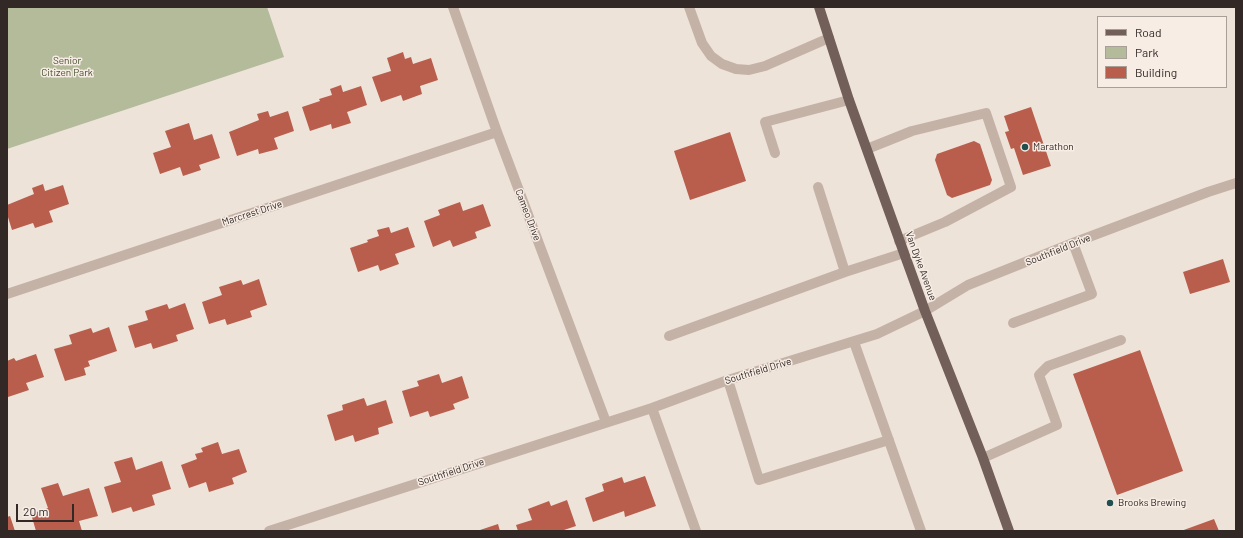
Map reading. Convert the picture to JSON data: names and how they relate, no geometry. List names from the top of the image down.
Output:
{
  "streets": {
    "main road": ["Van Dyke Avenue"],
    "street": ["Marcrest Drive", "Cameo Drive", "Southfield Drive"]
  },
  "crossings": [
    ["Marcrest Drive", "Cameo Drive"],
    ["Cameo Drive", "Southfield Drive"],
    ["Southfield Drive", "Van Dyke Avenue"]
  ],
  "parks": ["Senior Citizen Park"],
  "places": ["Marathon", "Brooks Brewing"],
  "legend": ["Road", "Park", "Building"],
  "scale_bar": "20 m"
}
